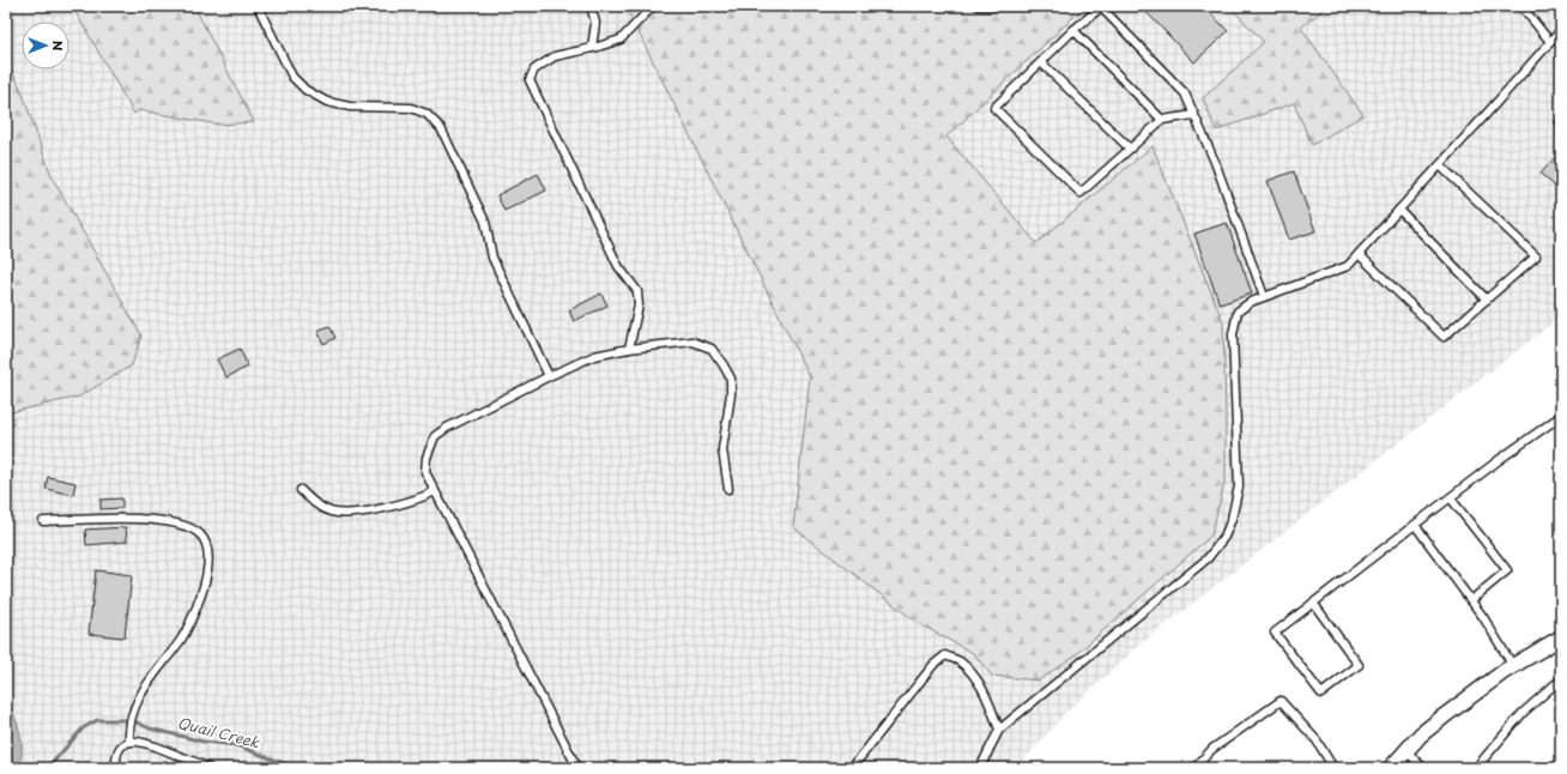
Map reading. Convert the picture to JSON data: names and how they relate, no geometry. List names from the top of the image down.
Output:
{
  "water": ["Quail Creek"],
  "north": "right"
}
